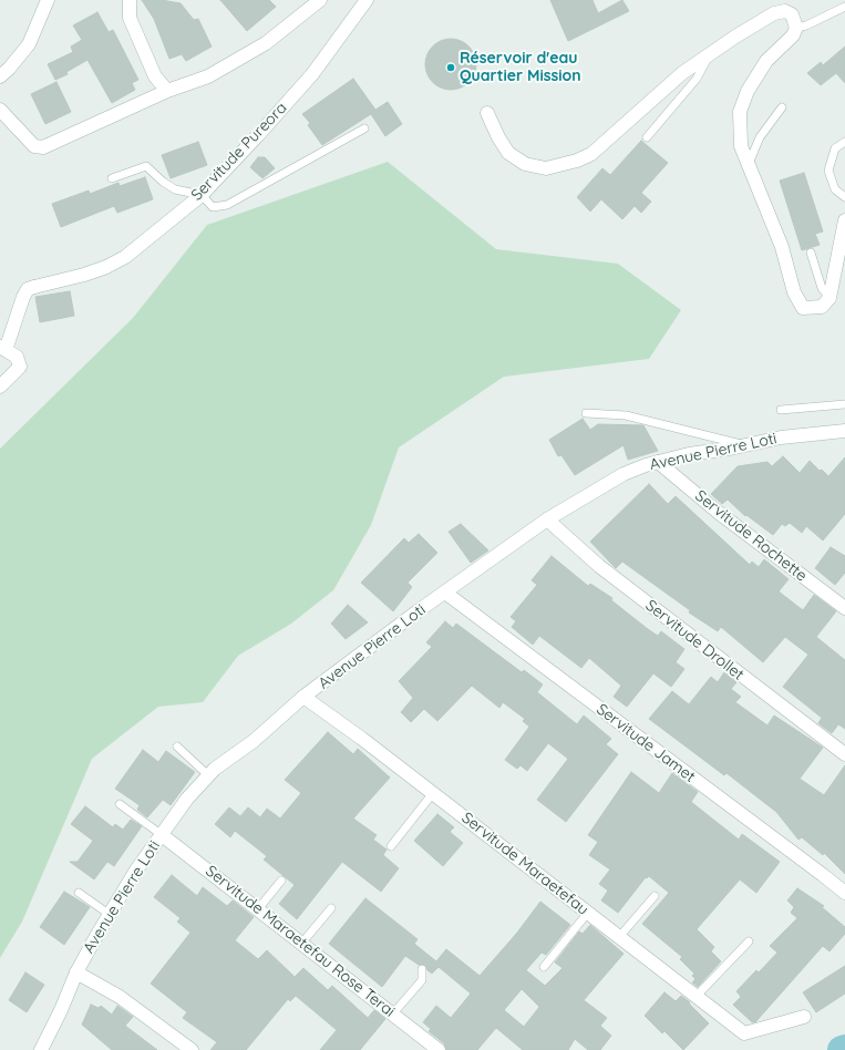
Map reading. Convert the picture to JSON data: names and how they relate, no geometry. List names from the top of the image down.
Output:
{
  "streets": {
    "street": [
      "Servitude Pureora",
      "Avenue Pierre Loti",
      "Servitude Rochette",
      "Servitude Drollet",
      "Servitude Jamet",
      "Servitude Maraetefau",
      "Servitude Maraetefau Rose Terai"
    ]
  },
  "crossings": [
    ["Avenue Pierre Loti", "Servitude Rochette"],
    ["Avenue Pierre Loti", "Servitude Drollet"],
    ["Avenue Pierre Loti", "Servitude Jamet"],
    ["Avenue Pierre Loti", "Servitude Maraetefau"],
    ["Avenue Pierre Loti", "Servitude Maraetefau Rose Terai"]
  ],
  "places": ["Réservoir d'eau Quartier Mission"]
}
